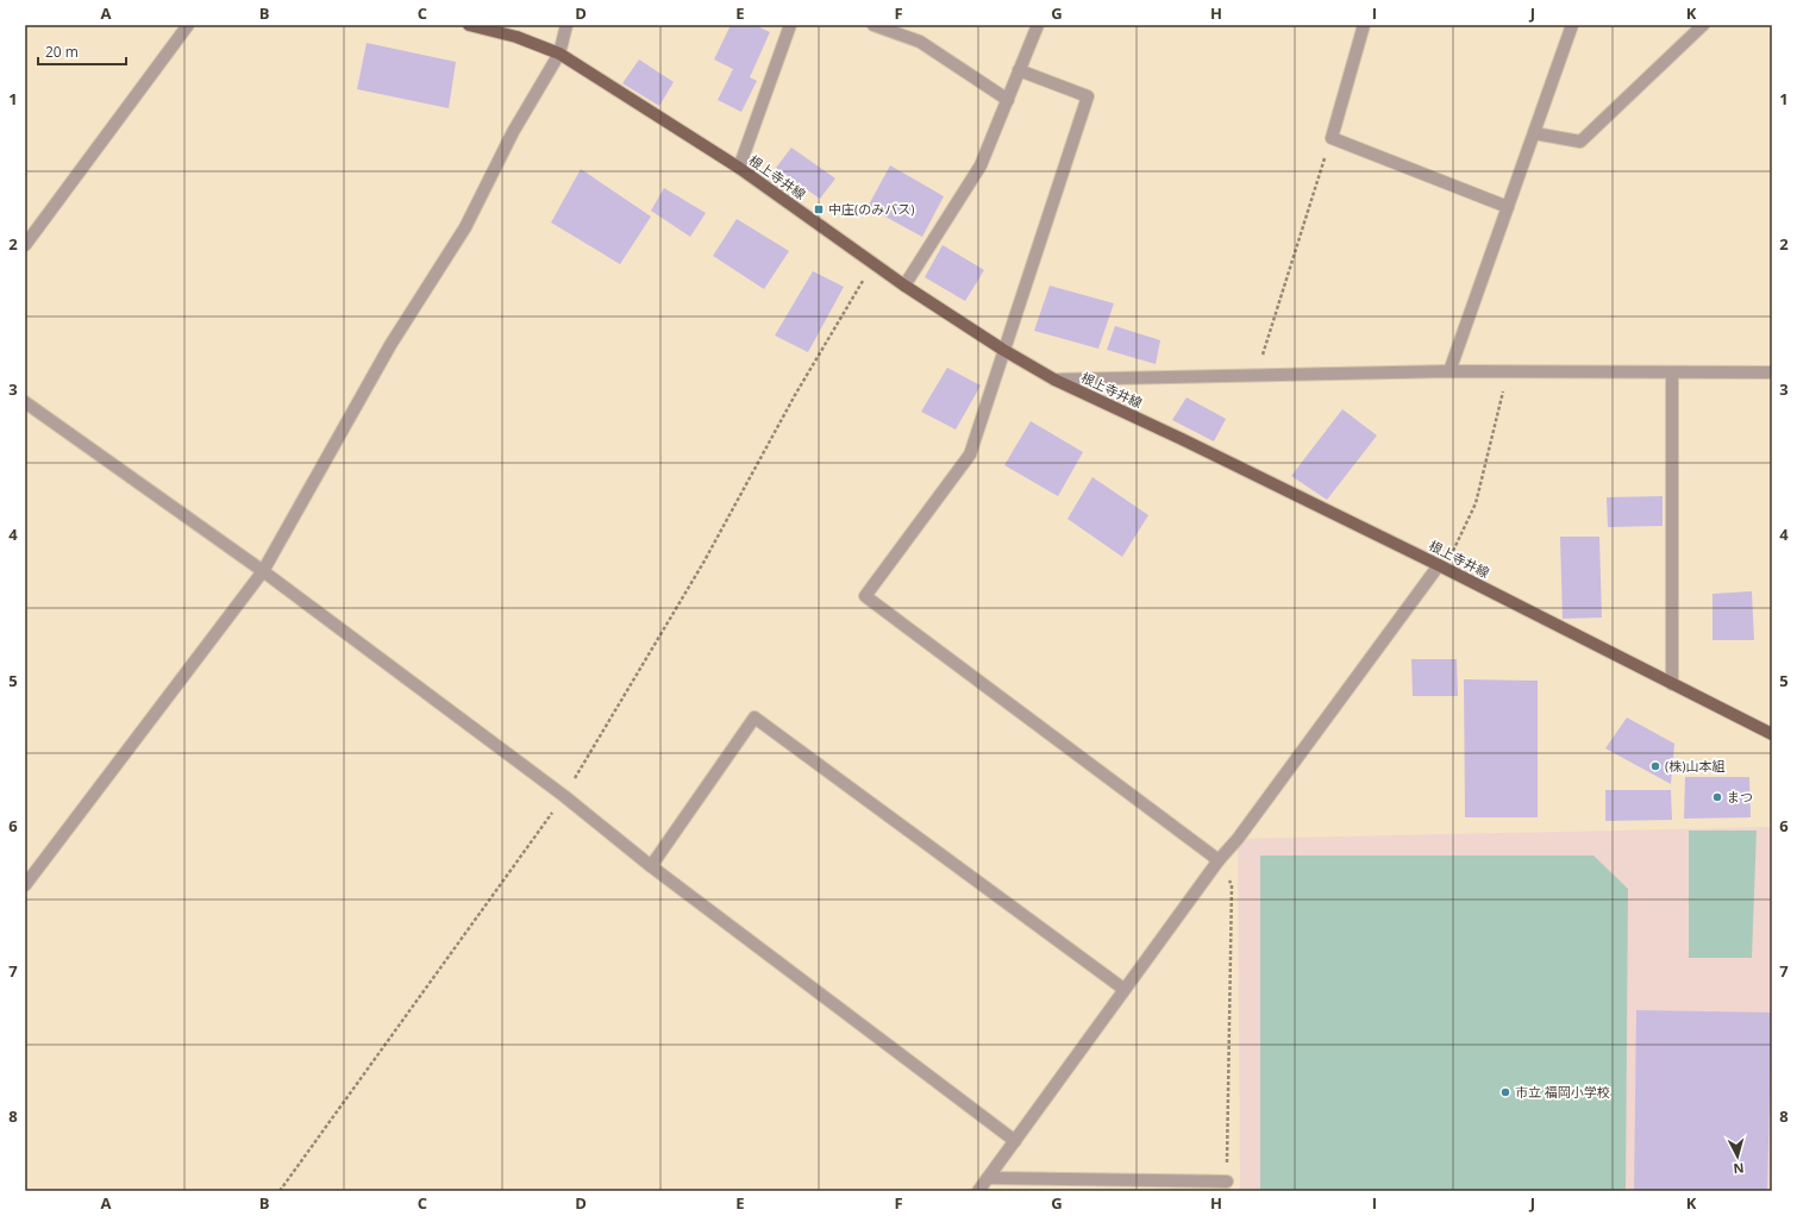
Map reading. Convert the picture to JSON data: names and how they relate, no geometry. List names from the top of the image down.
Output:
{
  "streets": {
    "main road": ["根上寺井線"]
  },
  "places": {
    "transit": ["中庄(のみバス)"],
    "other": ["(株)山本組", "まつ", "市立 福岡小学校"]
  },
  "scale_bar": "20 m",
  "north": "bottom",
  "grid": {
    "columns": [
      "A",
      "B",
      "C",
      "D",
      "E",
      "F",
      "G",
      "H",
      "I",
      "J",
      "K"
    ],
    "rows": [
      "1",
      "2",
      "3",
      "4",
      "5",
      "6",
      "7",
      "8"
    ]
  }
}
